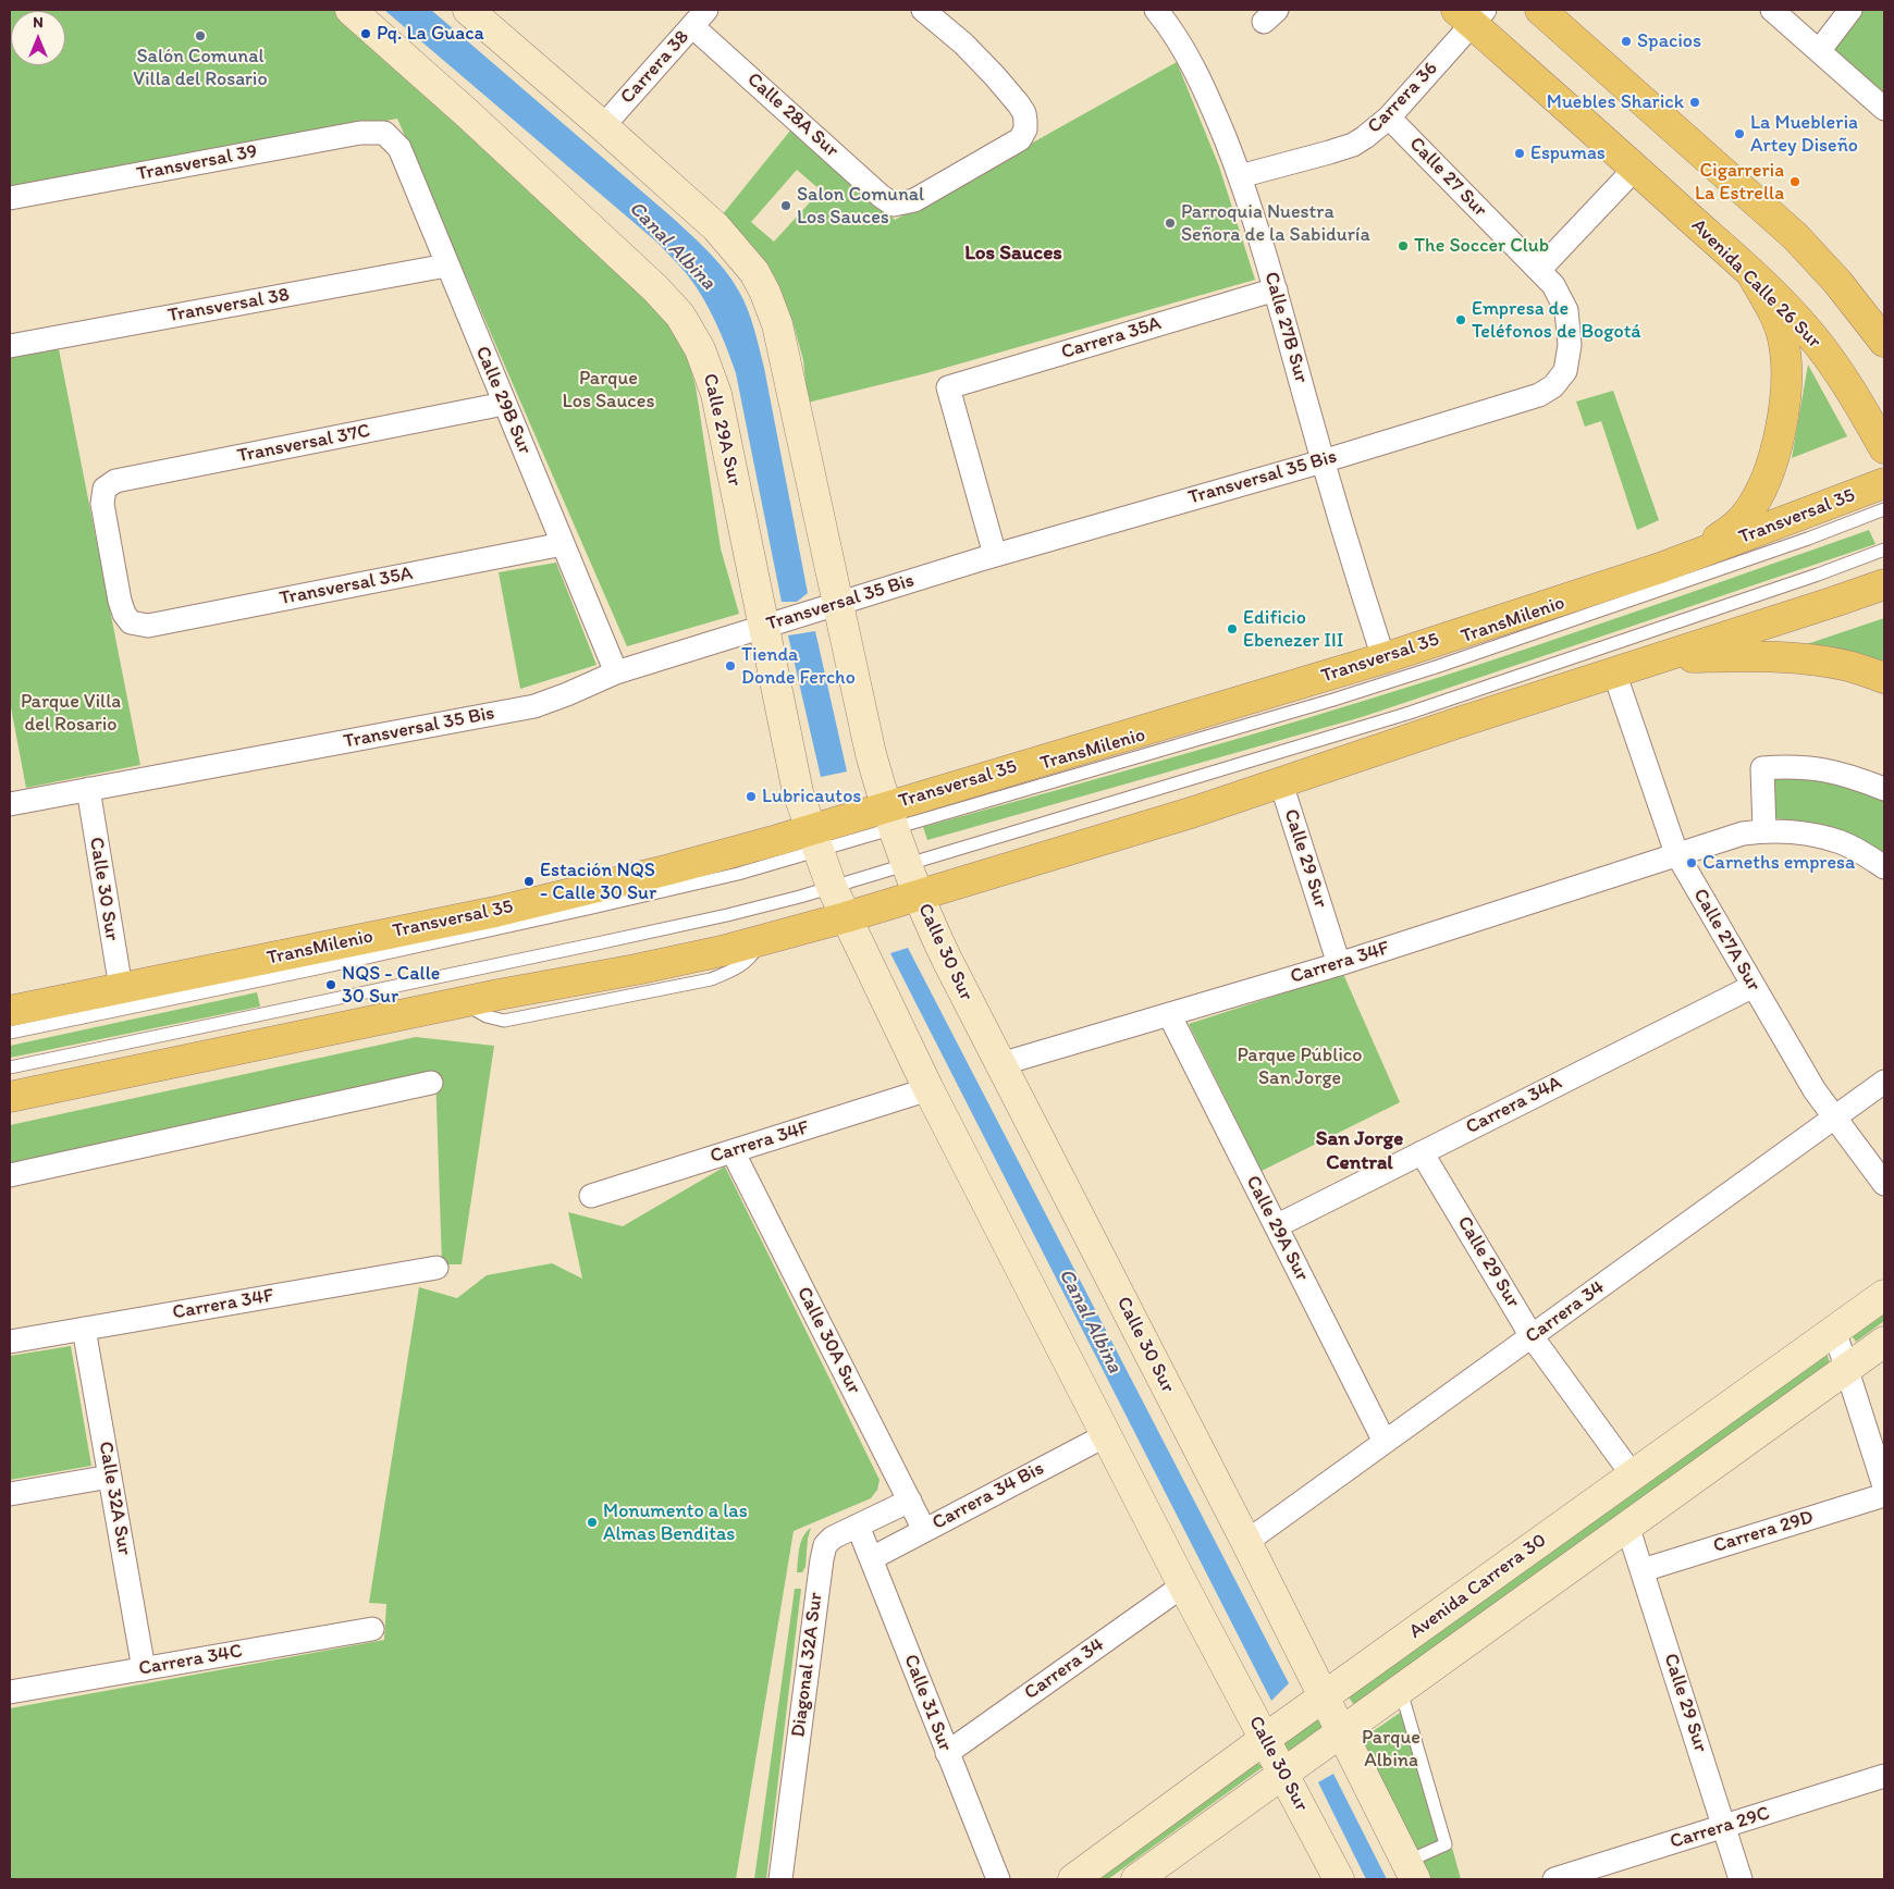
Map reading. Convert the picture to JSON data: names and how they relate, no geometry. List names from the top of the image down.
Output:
{
  "streets": {
    "main road": ["Avenida Calle 26 Sur", "Transversal 35"],
    "street": [
      "Carrera 38",
      "Carrera 36",
      "Calle 28A Sur",
      "Transversal 39",
      "Calle 27 Sur",
      "Transversal 38",
      "Calle 27B Sur",
      "Carrera 35A",
      "Calle 29B Sur",
      "Calle 29A Sur",
      "Transversal 37C",
      "Transversal 35 Bis",
      "Transversal 35A",
      "Calle 29 Sur",
      "Calle 30 Sur",
      "Calle 27A Sur",
      "Carrera 34F",
      "Carrera 34A",
      "Carrera 34",
      "Calle 30A Sur",
      "Carrera 34 Bis",
      "Calle 32A Sur",
      "Carrera 29D",
      "Avenida Carrera 30",
      "Carrera 34C",
      "Diagonal 32A Sur",
      "Calle 31 Sur",
      "Carrera 29C"
    ],
    "lane": ["TransMilenio"]
  },
  "crossings": [
    ["Carrera 38", "Calle 28A Sur"],
    ["Carrera 36", "Calle 27 Sur"],
    ["Carrera 36", "Avenida Calle 26 Sur"],
    ["Carrera 36", "Calle 27B Sur"],
    ["Transversal 39", "Calle 29B Sur"],
    ["Calle 27 Sur", "Transversal 35 Bis"],
    ["Transversal 38", "Calle 29B Sur"],
    ["Calle 27B Sur", "Carrera 35A"],
    ["Calle 27B Sur", "Transversal 35 Bis"],
    ["Calle 27B Sur", "Transversal 35"],
    ["Carrera 35A", "Transversal 35 Bis"],
    ["Calle 29B Sur", "Transversal 37C"],
    ["Calle 29B Sur", "Transversal 35 Bis"],
    ["Calle 29B Sur", "Transversal 35A"],
    ["Calle 29A Sur", "Transversal 35 Bis"],
    ["Calle 29A Sur", "Transversal 35"],
    ["Calle 29A Sur", "TransMilenio"],
    ["Calle 29A Sur", "Calle 30 Sur"],
    ["Calle 29A Sur", "Carrera 34F"],
    ["Calle 29A Sur", "Carrera 34A"],
    ["Calle 29A Sur", "Carrera 34"],
    ["Transversal 37C", "Transversal 35A"],
    ["Transversal 35 Bis", "Calle 30 Sur"],
    ["Transversal 35", "TransMilenio"],
    ["Transversal 35", "Calle 30 Sur"],
    ["TransMilenio", "Calle 30 Sur"],
    ["Calle 29 Sur", "Carrera 34F"],
    ["Calle 29 Sur", "Carrera 34A"],
    ["Calle 29 Sur", "Carrera 34"],
    ["Calle 29 Sur", "Carrera 29D"],
    ["Calle 29 Sur", "Avenida Carrera 30"],
    ["Calle 29 Sur", "Carrera 29C"],
    ["Calle 30 Sur", "Carrera 34F"],
    ["Calle 30 Sur", "Carrera 34"],
    ["Calle 30 Sur", "Carrera 34 Bis"],
    ["Calle 30 Sur", "Avenida Carrera 30"],
    ["Calle 27A Sur", "Carrera 34F"],
    ["Calle 27A Sur", "Carrera 34A"],
    ["Calle 27A Sur", "Carrera 34"],
    ["Carrera 34F", "Calle 30A Sur"],
    ["Carrera 34F", "Calle 32A Sur"],
    ["Carrera 34", "Calle 31 Sur"],
    ["Calle 30A Sur", "Carrera 34 Bis"],
    ["Calle 30A Sur", "Diagonal 32A Sur"],
    ["Carrera 34 Bis", "Calle 31 Sur"],
    ["Calle 32A Sur", "Carrera 34C"],
    ["Diagonal 32A Sur", "Calle 31 Sur"]
  ],
  "districts": ["Los Sauces", "San Jorge Central"],
  "water": ["Canal Albina"],
  "parks": [
    "Parque Los Sauces",
    "Parque Villa del Rosario",
    "Parque Público San Jorge",
    "Parque Albina"
  ],
  "places": [
    "Pq. La Guaca",
    "Salón Comunal Villa del Rosario",
    "Spacios",
    "Muebles Sharick",
    "La Muebleria Artey Diseño",
    "Espumas",
    "Cigarreria La Estrella",
    "Salon Comunal Los Sauces",
    "Parroquia Nuestra Señora de la Sabiduría",
    "The Soccer Club",
    "Empresa de Teléfonos de Bogotá",
    "Edificio Ebenezer III",
    "Tienda Donde Fercho",
    "Lubricautos",
    "Carneths empresa",
    "Estación NQS - Calle 30 Sur",
    "NQS - Calle 30 Sur",
    "Monumento a las Almas Benditas"
  ],
  "north": "top"
}
